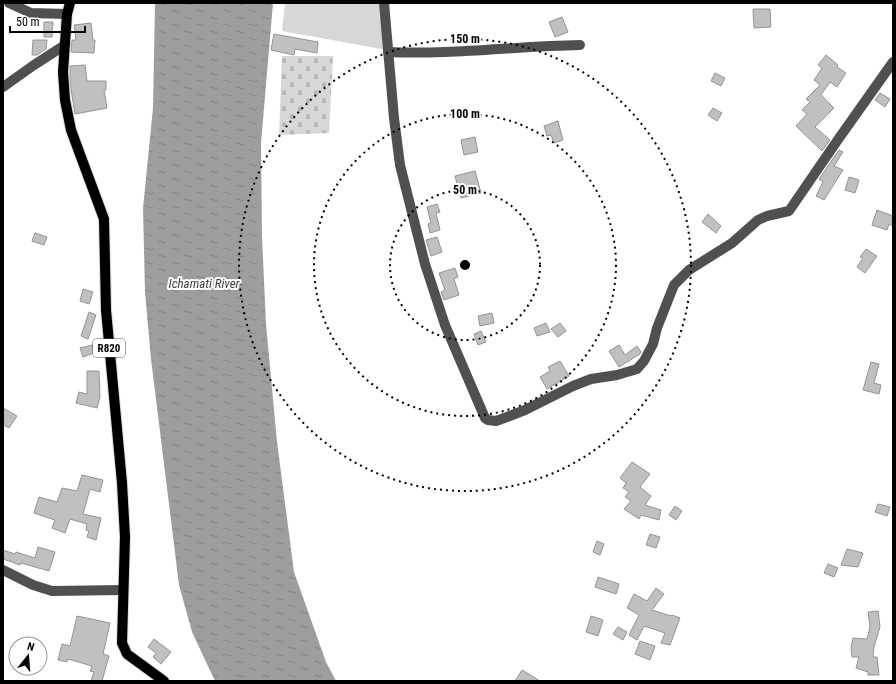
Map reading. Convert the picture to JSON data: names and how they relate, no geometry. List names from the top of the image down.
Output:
{
  "streets": {
    "main road": ["R820"]
  },
  "water": ["Ichamati River"],
  "scale_bar": "50 m",
  "north": "top",
  "rings": ["150 m", "100 m", "50 m"]
}
